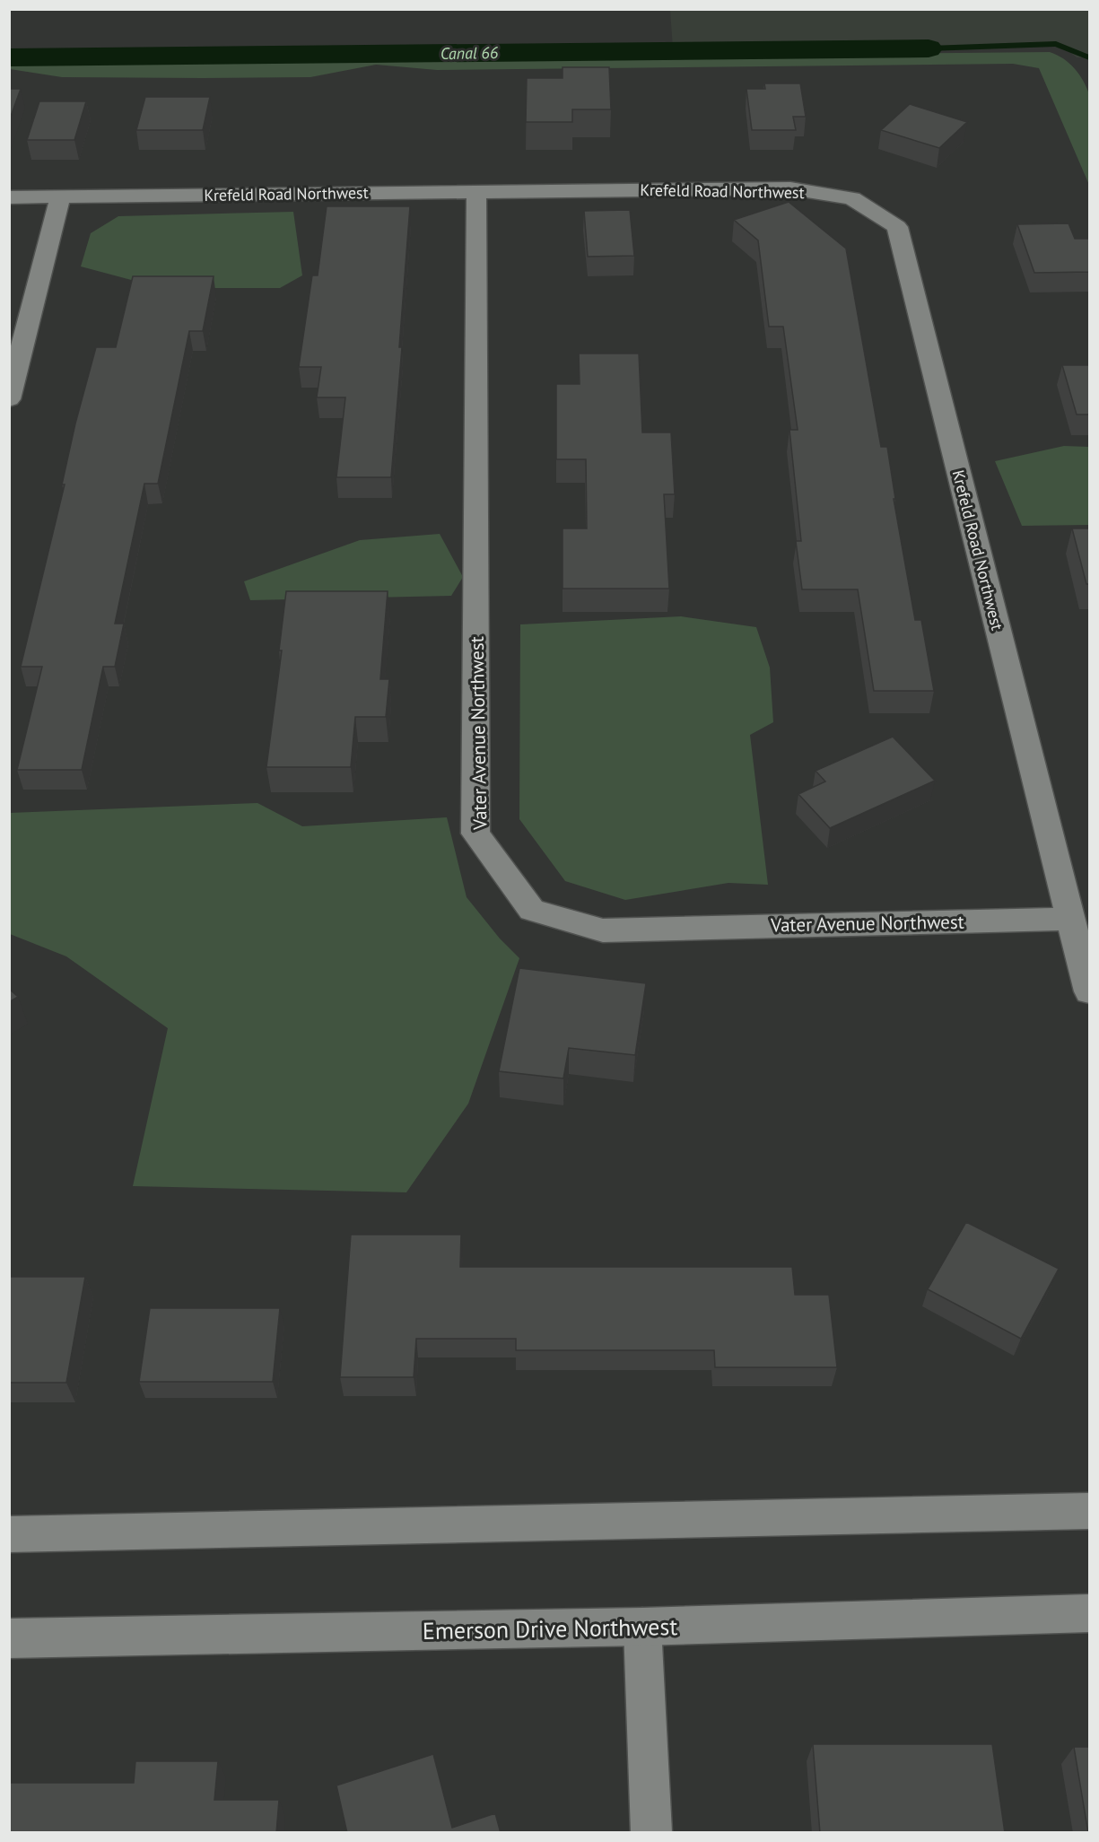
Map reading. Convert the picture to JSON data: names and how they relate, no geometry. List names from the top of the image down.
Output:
{
  "streets": {
    "street": ["Krefeld Road Northwest", "Vater Avenue Northwest", "Emerson Drive Northwest"]
  },
  "crossings": [
    ["Krefeld Road Northwest", "Vater Avenue Northwest"]
  ],
  "water": ["Canal 66"]
}
